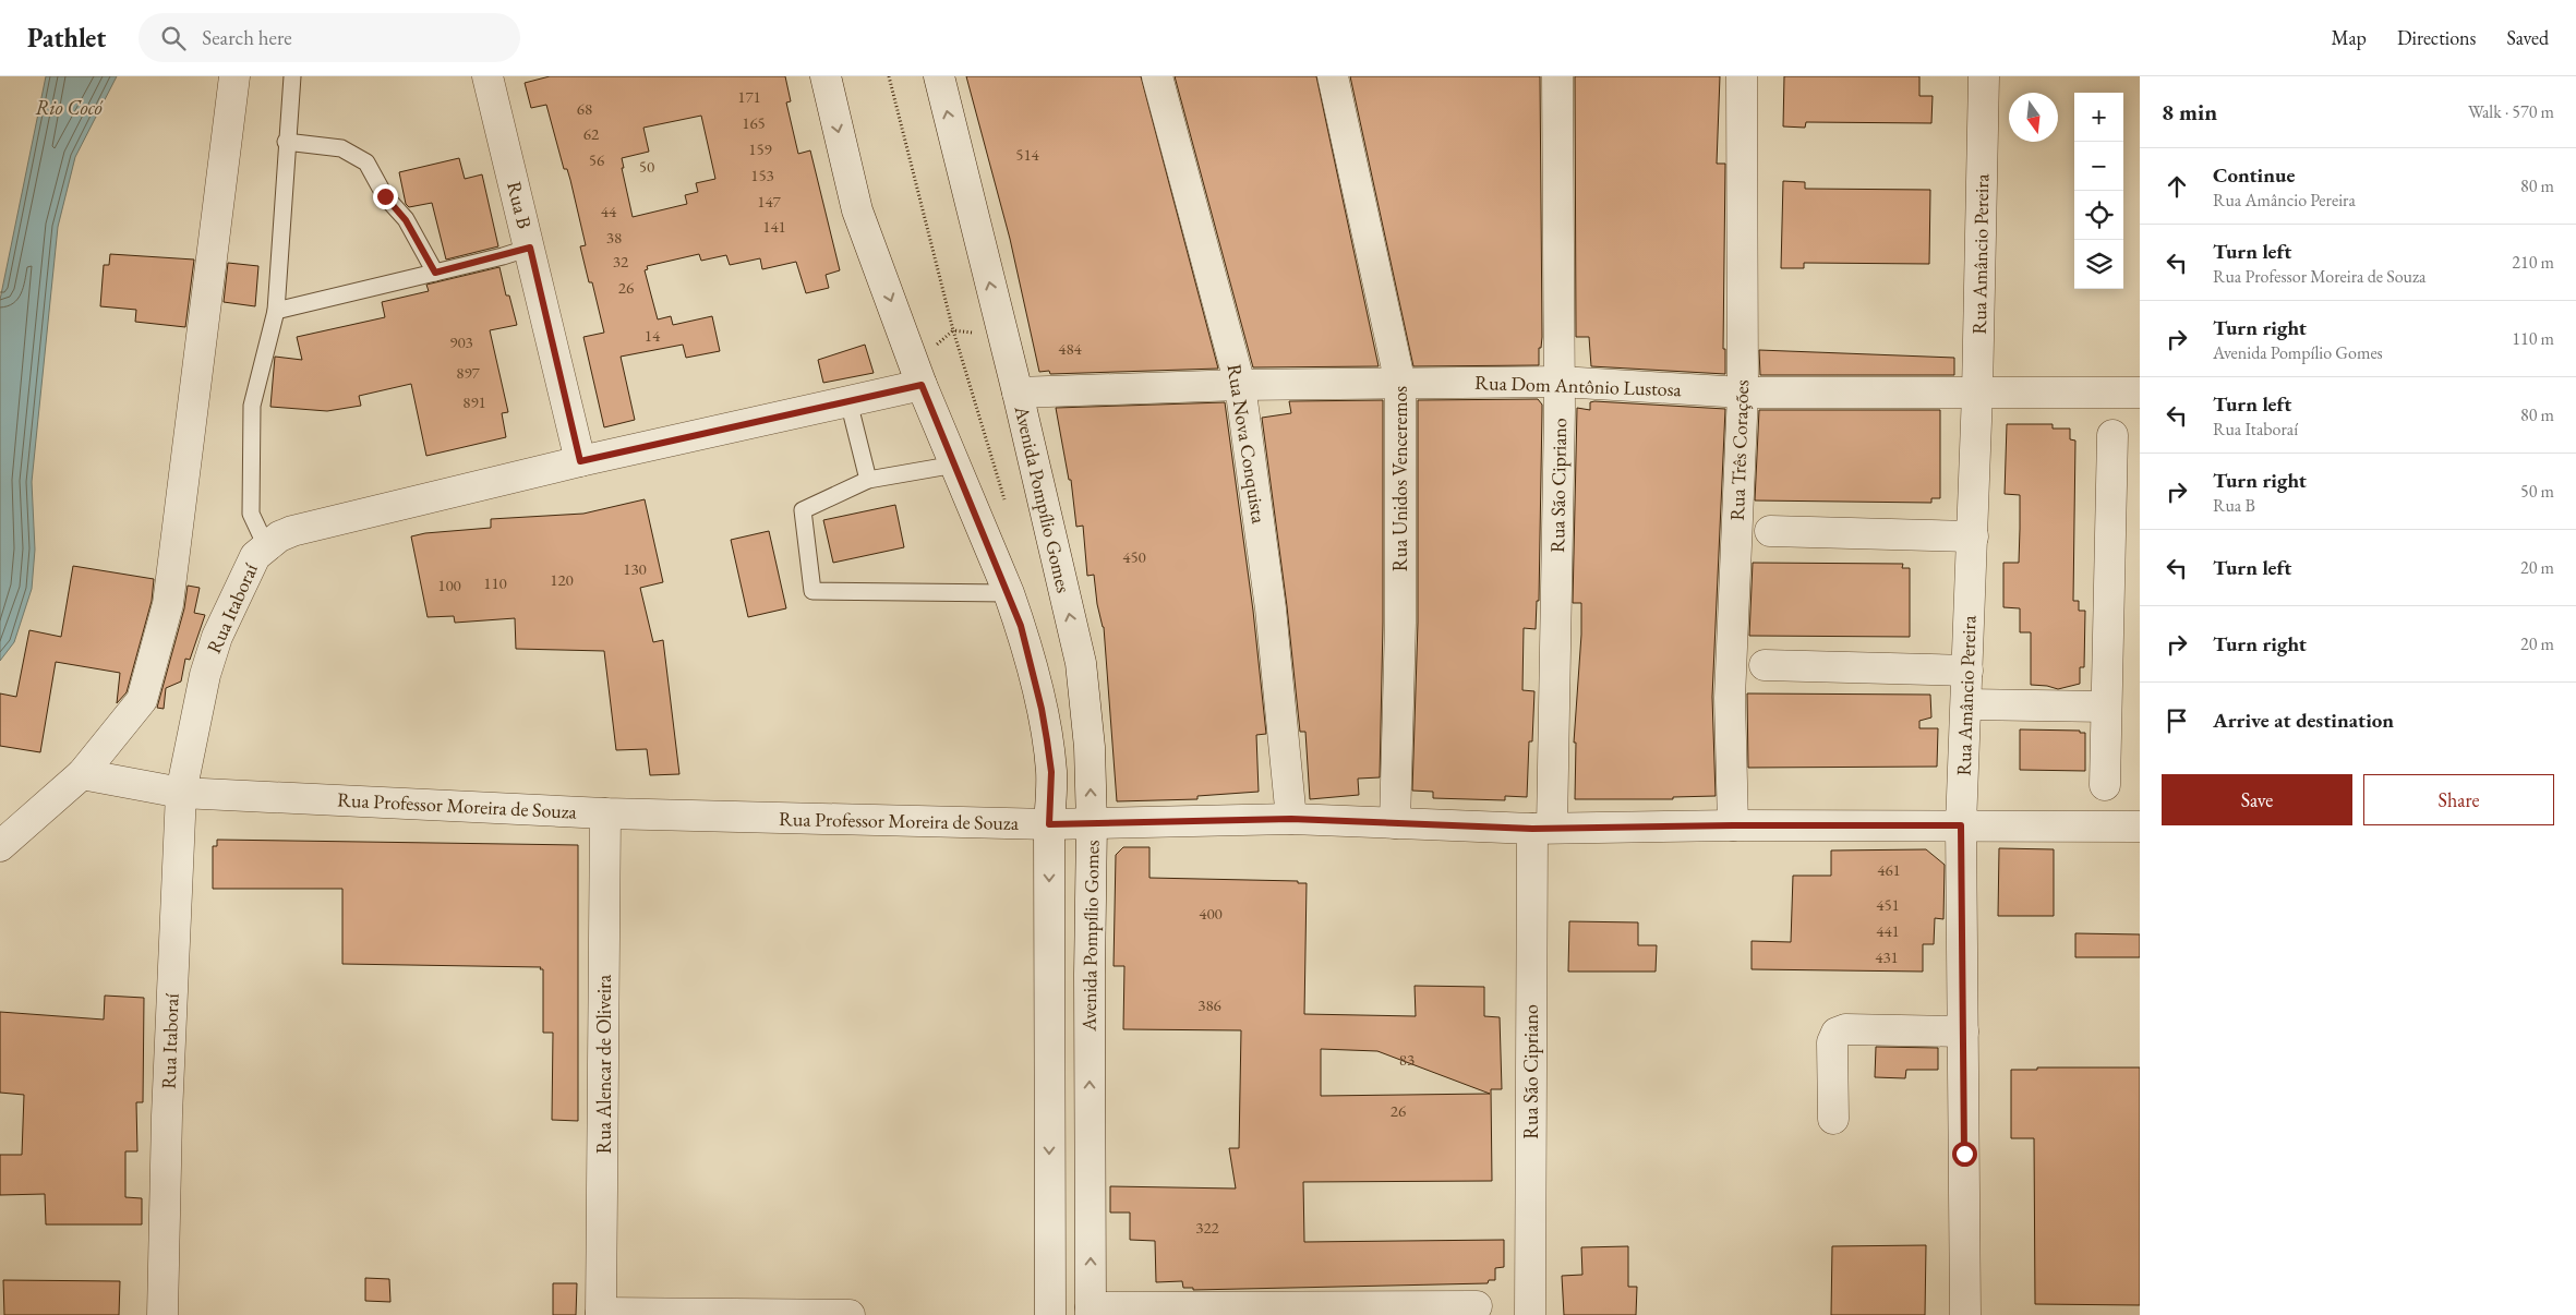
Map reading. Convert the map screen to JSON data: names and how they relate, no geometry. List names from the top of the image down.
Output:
{
  "streets": {
    "street": [
      "Rua B",
      "Rua Amâncio Pereira",
      "Rua Dom Antônio Lustosa",
      "Rua Nova Conquista",
      "Rua Três Corações",
      "Rua Unidos Venceremos",
      "Rua São Cipriano",
      "Avenida Pompílio Gomes",
      "Rua Itaboraí",
      "Rua Professor Moreira de Souza",
      "Rua Alencar de Oliveira"
    ]
  },
  "crossings": [
    ["Rua B", "Rua Itaboraí"],
    ["Rua Amâncio Pereira", "Rua Dom Antônio Lustosa"],
    ["Rua Amâncio Pereira", "Rua Professor Moreira de Souza"],
    ["Rua Dom Antônio Lustosa", "Rua Nova Conquista"],
    ["Rua Dom Antônio Lustosa", "Rua Três Corações"],
    ["Rua Dom Antônio Lustosa", "Rua Unidos Venceremos"],
    ["Rua Dom Antônio Lustosa", "Rua São Cipriano"],
    ["Rua Dom Antônio Lustosa", "Avenida Pompílio Gomes"],
    ["Rua Nova Conquista", "Rua Professor Moreira de Souza"],
    ["Rua Três Corações", "Rua Professor Moreira de Souza"],
    ["Rua Unidos Venceremos", "Rua Professor Moreira de Souza"],
    ["Rua São Cipriano", "Rua Professor Moreira de Souza"],
    ["Avenida Pompílio Gomes", "Rua Itaboraí"],
    ["Avenida Pompílio Gomes", "Rua Professor Moreira de Souza"],
    ["Rua Itaboraí", "Rua Professor Moreira de Souza"],
    ["Rua Professor Moreira de Souza", "Rua Alencar de Oliveira"]
  ],
  "water": ["Rio Cocó"],
  "house_numbers": [
    "171",
    "68",
    "165",
    "62",
    "159",
    "514",
    "56",
    "50",
    "153",
    "147",
    "44",
    "141",
    "38",
    "32",
    "26",
    "14",
    "903",
    "484",
    "897",
    "891",
    "450",
    "130",
    "120",
    "110",
    "100",
    "461",
    "451",
    "400",
    "441",
    "431",
    "386",
    "83",
    "26",
    "322"
  ],
  "north": "bottom",
  "page": {
    "header": "Pathlet",
    "search": "Search here",
    "nav": ["Map", "Directions", "Saved"],
    "heading": ["8 min", "Walk · 570 m"],
    "map_buttons": ["+", "−"],
    "list": [
      ["Continue", "Rua Amâncio Pereira", "80 m"],
      ["Turn left", "Rua Professor Moreira de Souza", "210 m"],
      ["Turn right", "Avenida Pompílio Gomes", "110 m"],
      ["Turn left", "Rua Itaboraí", "80 m"],
      ["Turn right", "Rua B", "50 m"],
      ["Turn left", "20 m"],
      ["Turn right", "20 m"],
      "Arrive at destination"
    ],
    "buttons": ["Save", "Share"]
  }
}
